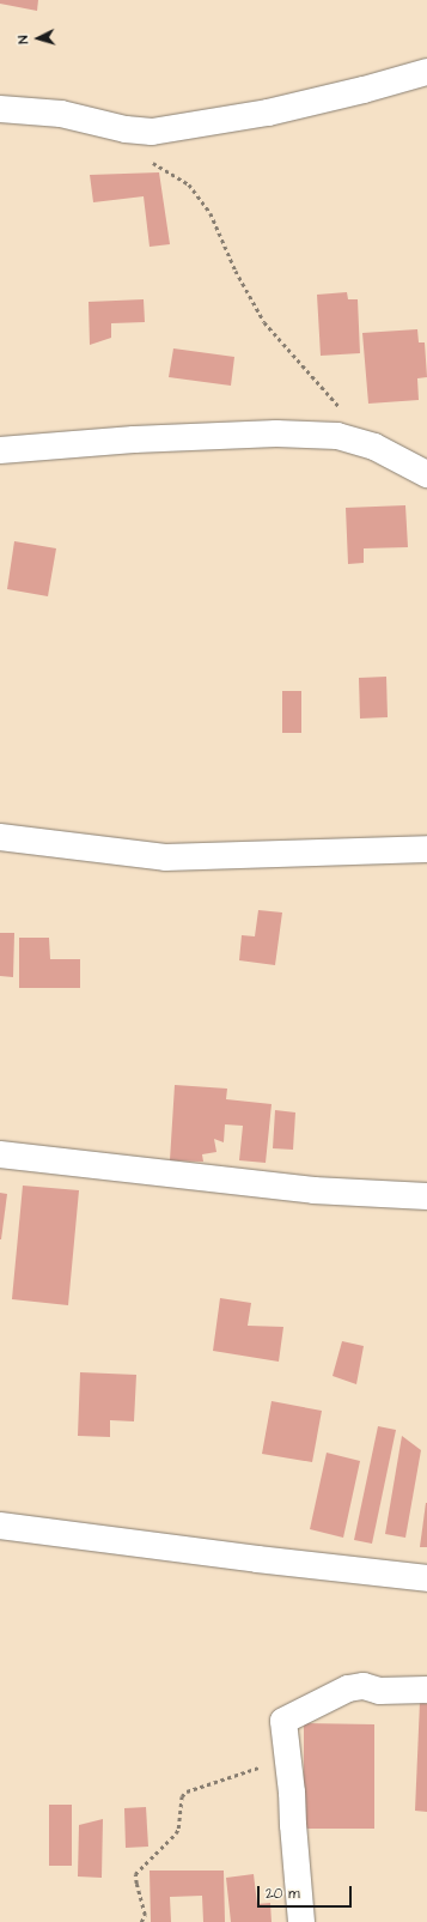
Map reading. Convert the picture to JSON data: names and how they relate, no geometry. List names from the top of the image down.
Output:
{
  "scale_bar": "20 m",
  "north": "left"
}
